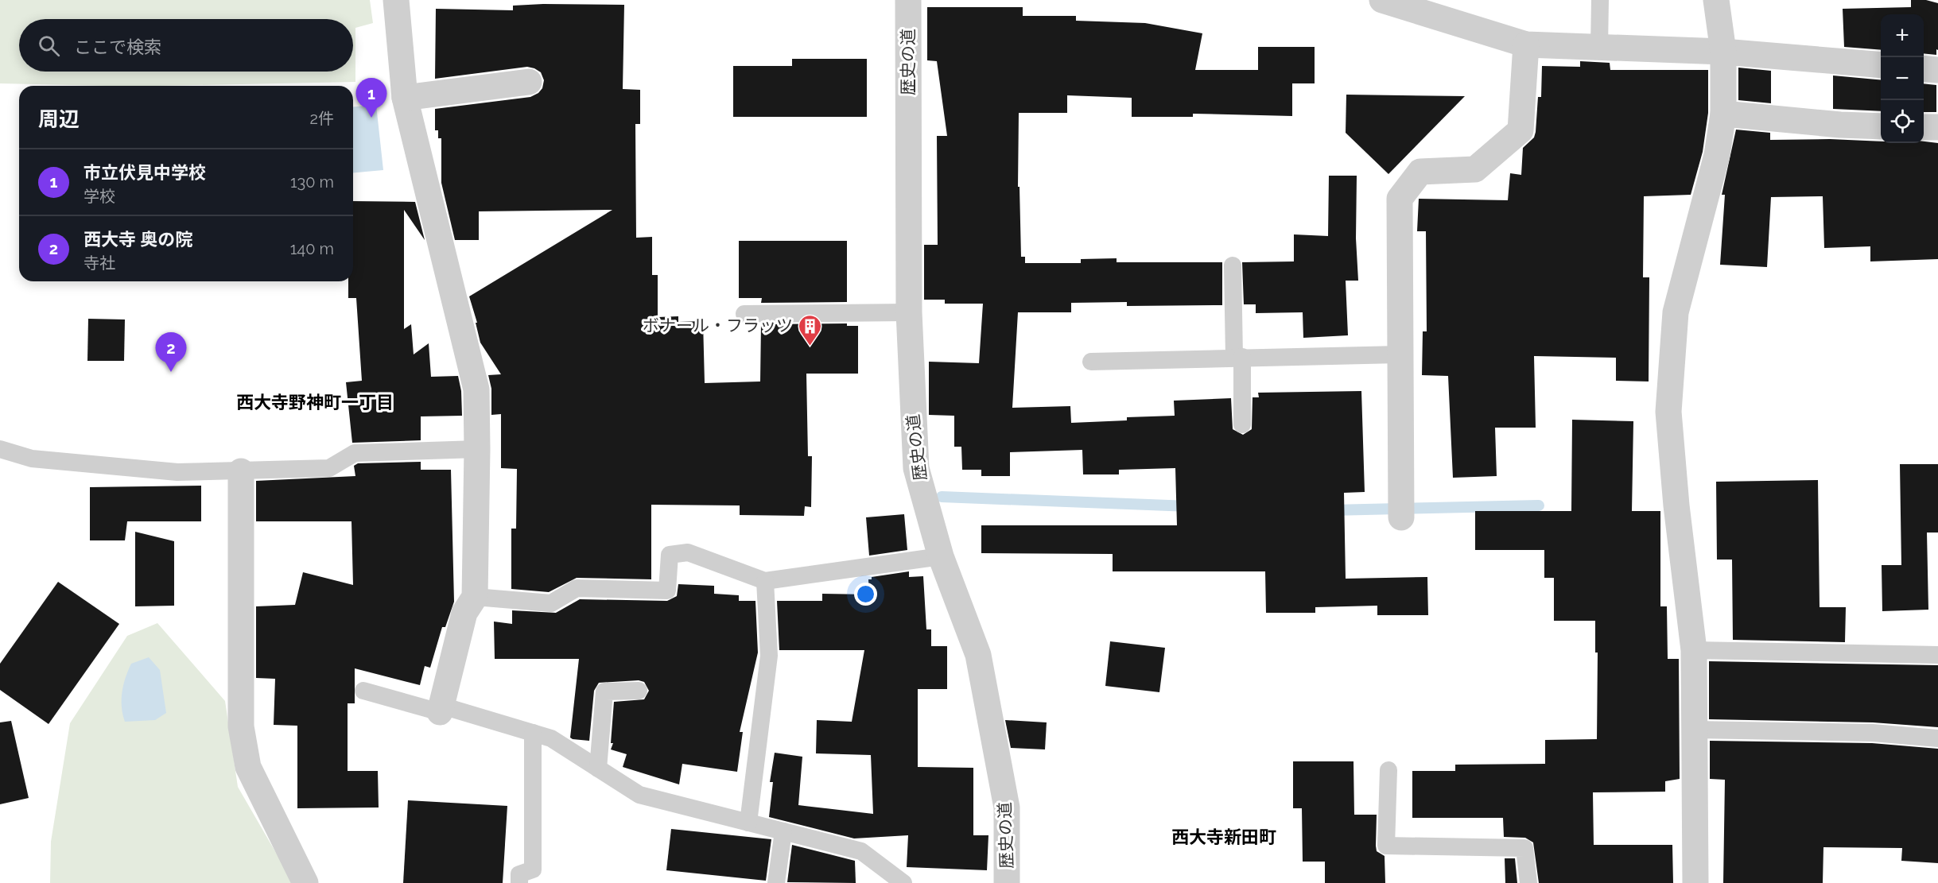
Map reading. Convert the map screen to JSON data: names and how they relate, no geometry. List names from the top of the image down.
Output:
{
  "streets": {
    "street": ["歴史の道"]
  },
  "districts": ["西大寺野神町一丁目", "西大寺新田町"],
  "places": {
    "building": ["ボナール・フラッツ"]
  },
  "page": {
    "map_buttons": ["+", "−"],
    "search": "ここで検索",
    "pins": ["1", "2"],
    "heading": ["周辺", "2件"],
    "list": [
      {
        "mark": "1",
        "name": "市立伏見中学校",
        "note": "学校",
        "value": "130 m"
      },
      {
        "mark": "2",
        "name": "西大寺 奥の院",
        "note": "寺社",
        "value": "140 m"
      }
    ]
  }
}
